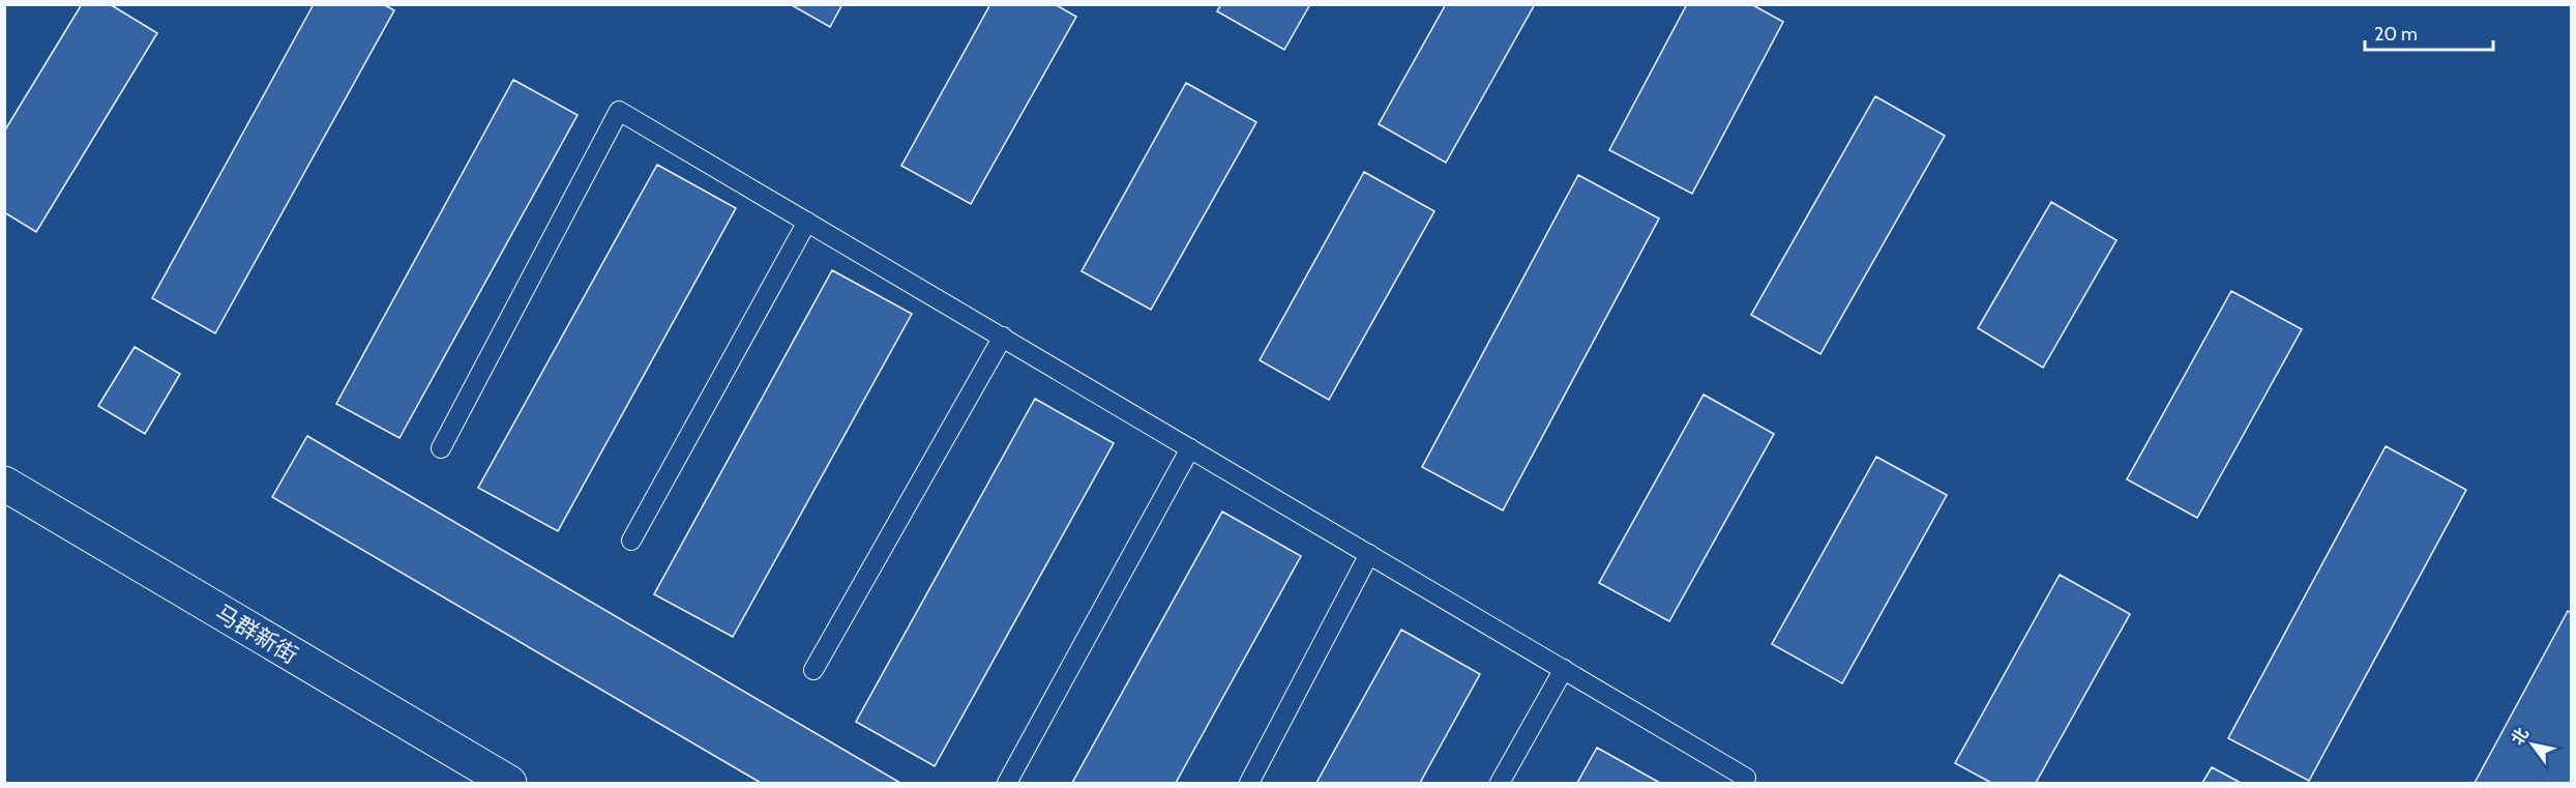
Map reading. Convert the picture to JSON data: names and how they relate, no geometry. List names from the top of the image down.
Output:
{
  "streets": {
    "main road": ["马群新街"]
  },
  "scale_bar": "20 m",
  "north": "top left"
}
